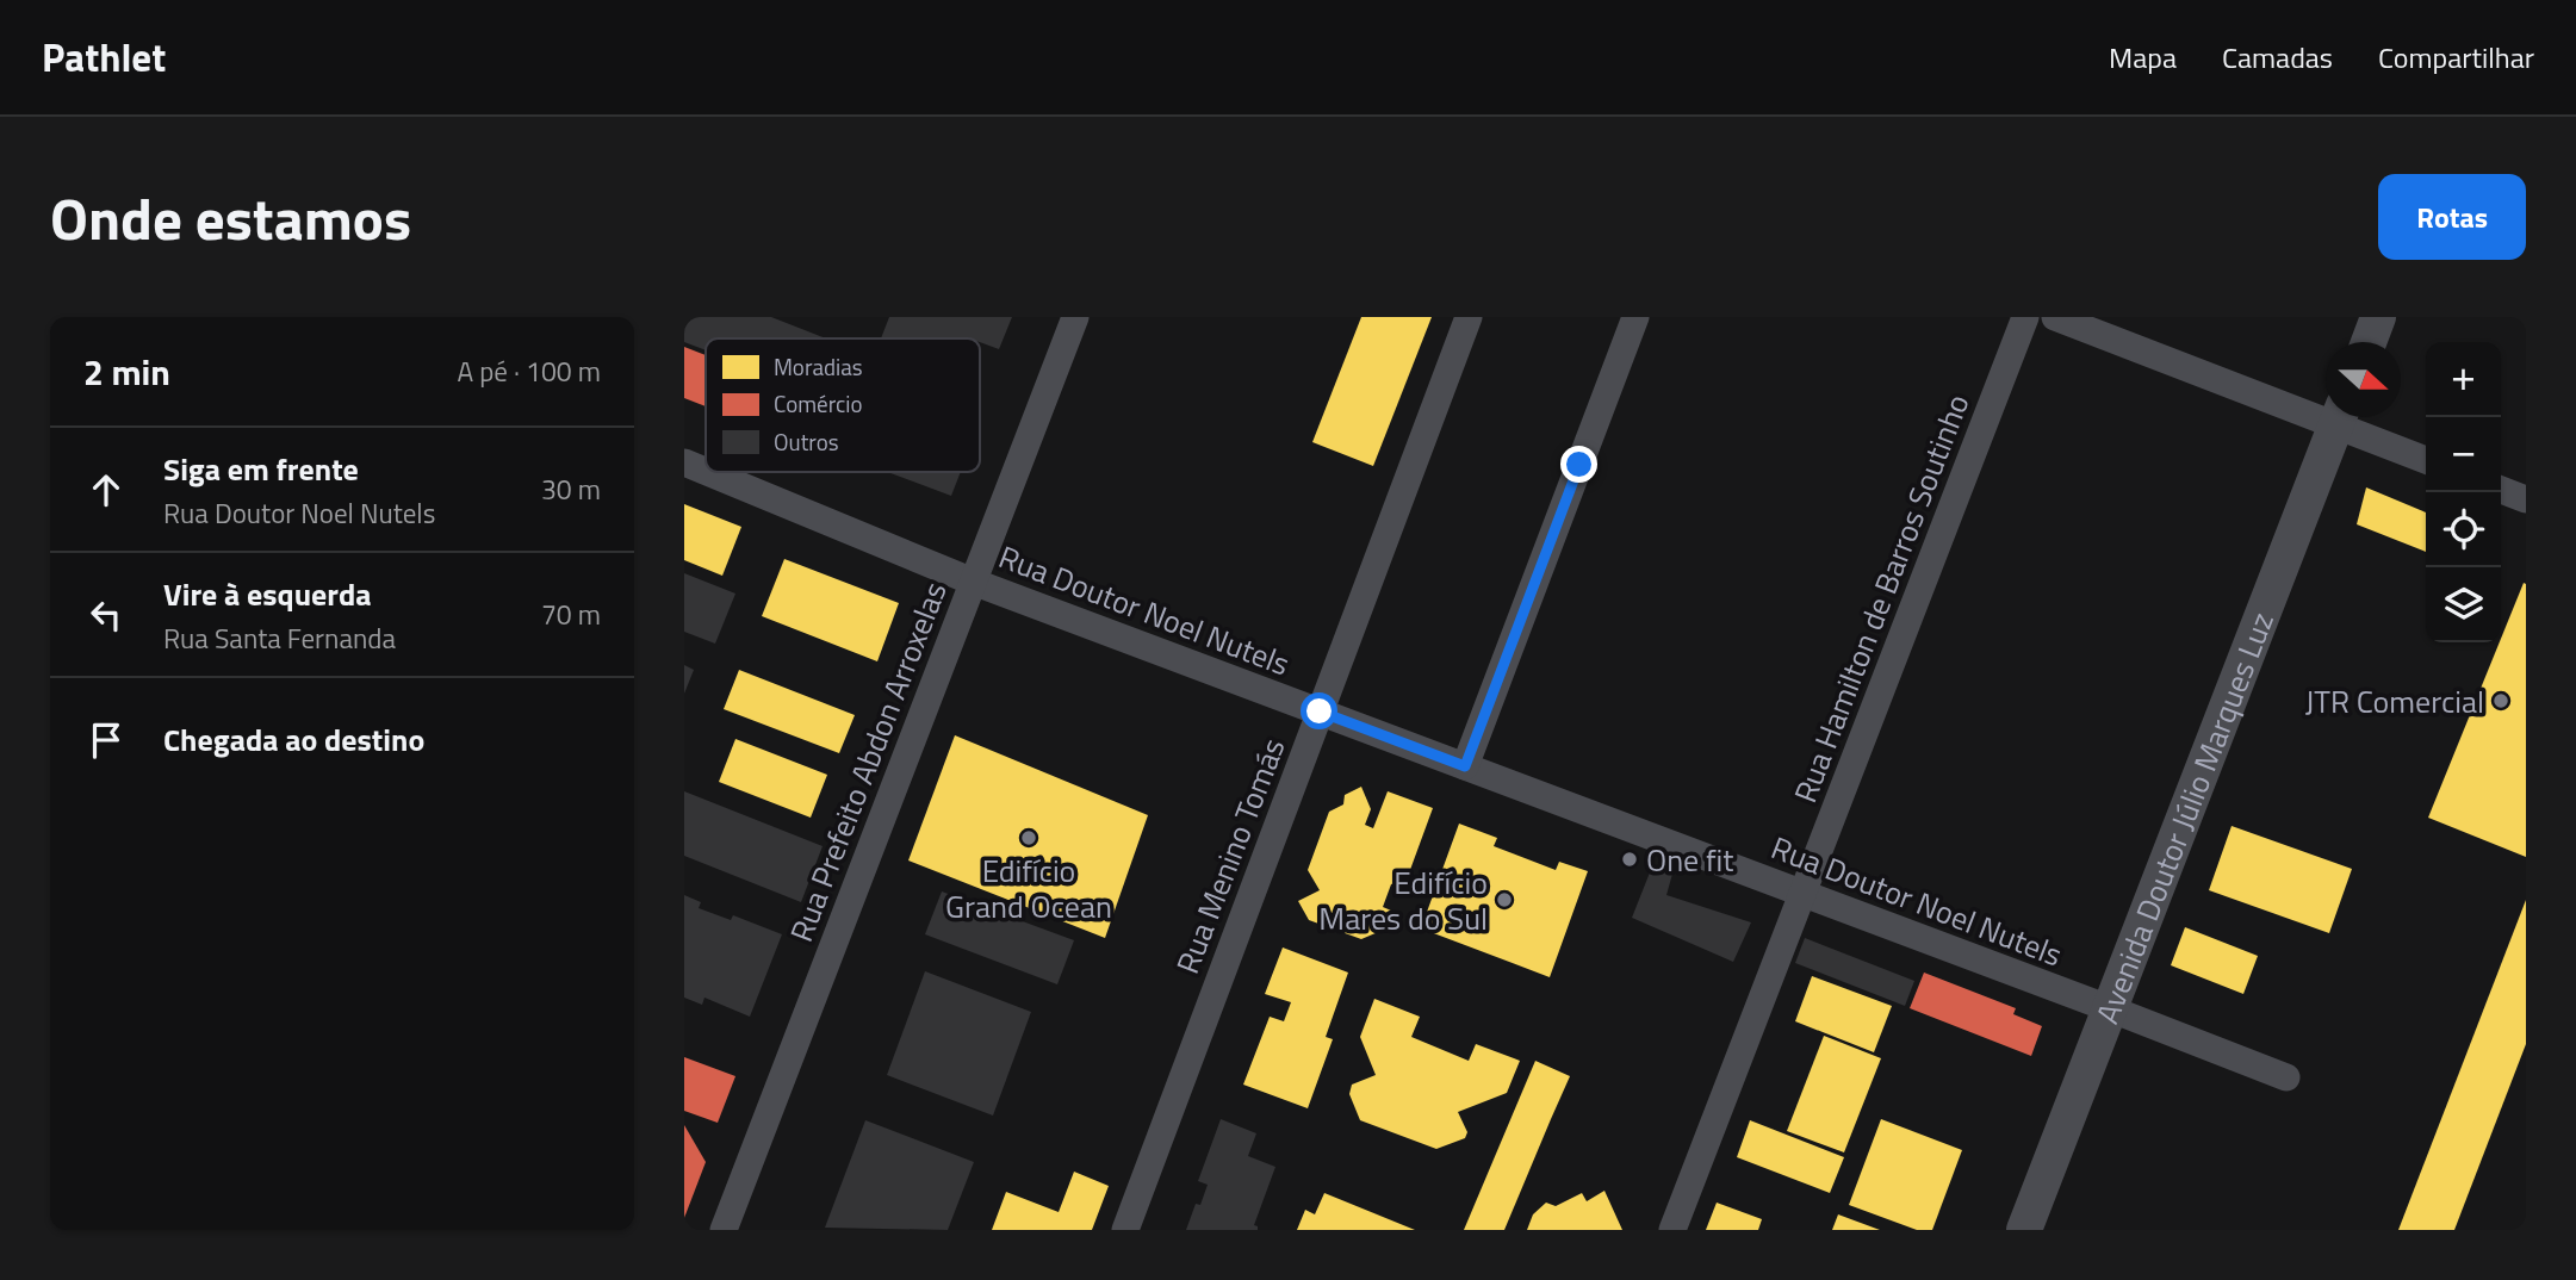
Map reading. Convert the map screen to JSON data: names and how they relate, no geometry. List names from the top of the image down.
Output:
{
  "streets": {
    "street": [
      "Rua Hamilton de Barros Soutinho",
      "Rua Doutor Noel Nutels",
      "Rua Prefeito Abdon Arroxelas",
      "Avenida Doutor Júlio Marques Luz",
      "Rua Menino Tomás"
    ]
  },
  "crossings": [
    ["Rua Hamilton de Barros Soutinho", "Rua Doutor Noel Nutels"],
    ["Rua Doutor Noel Nutels", "Rua Prefeito Abdon Arroxelas"],
    ["Rua Doutor Noel Nutels", "Avenida Doutor Júlio Marques Luz"],
    ["Rua Doutor Noel Nutels", "Rua Menino Tomás"]
  ],
  "places": [
    "JTR Comercial",
    "Edifício Grand Ocean",
    "One fit",
    "Edifício Mares do Sul"
  ],
  "legend": ["Moradias", "Comércio", "Outros"],
  "north": "right",
  "page": {
    "header": "Pathlet",
    "nav": ["Mapa", "Camadas", "Compartilhar"],
    "title": "Onde estamos",
    "buttons": "Rotas",
    "heading": ["2 min", "A pé · 100 m"],
    "map_buttons": ["+", "−"],
    "list": [
      ["Siga em frente", "Rua Doutor Noel Nutels", "30 m"],
      ["Vire à esquerda", "Rua Santa Fernanda", "70 m"],
      "Chegada ao destino"
    ]
  }
}
